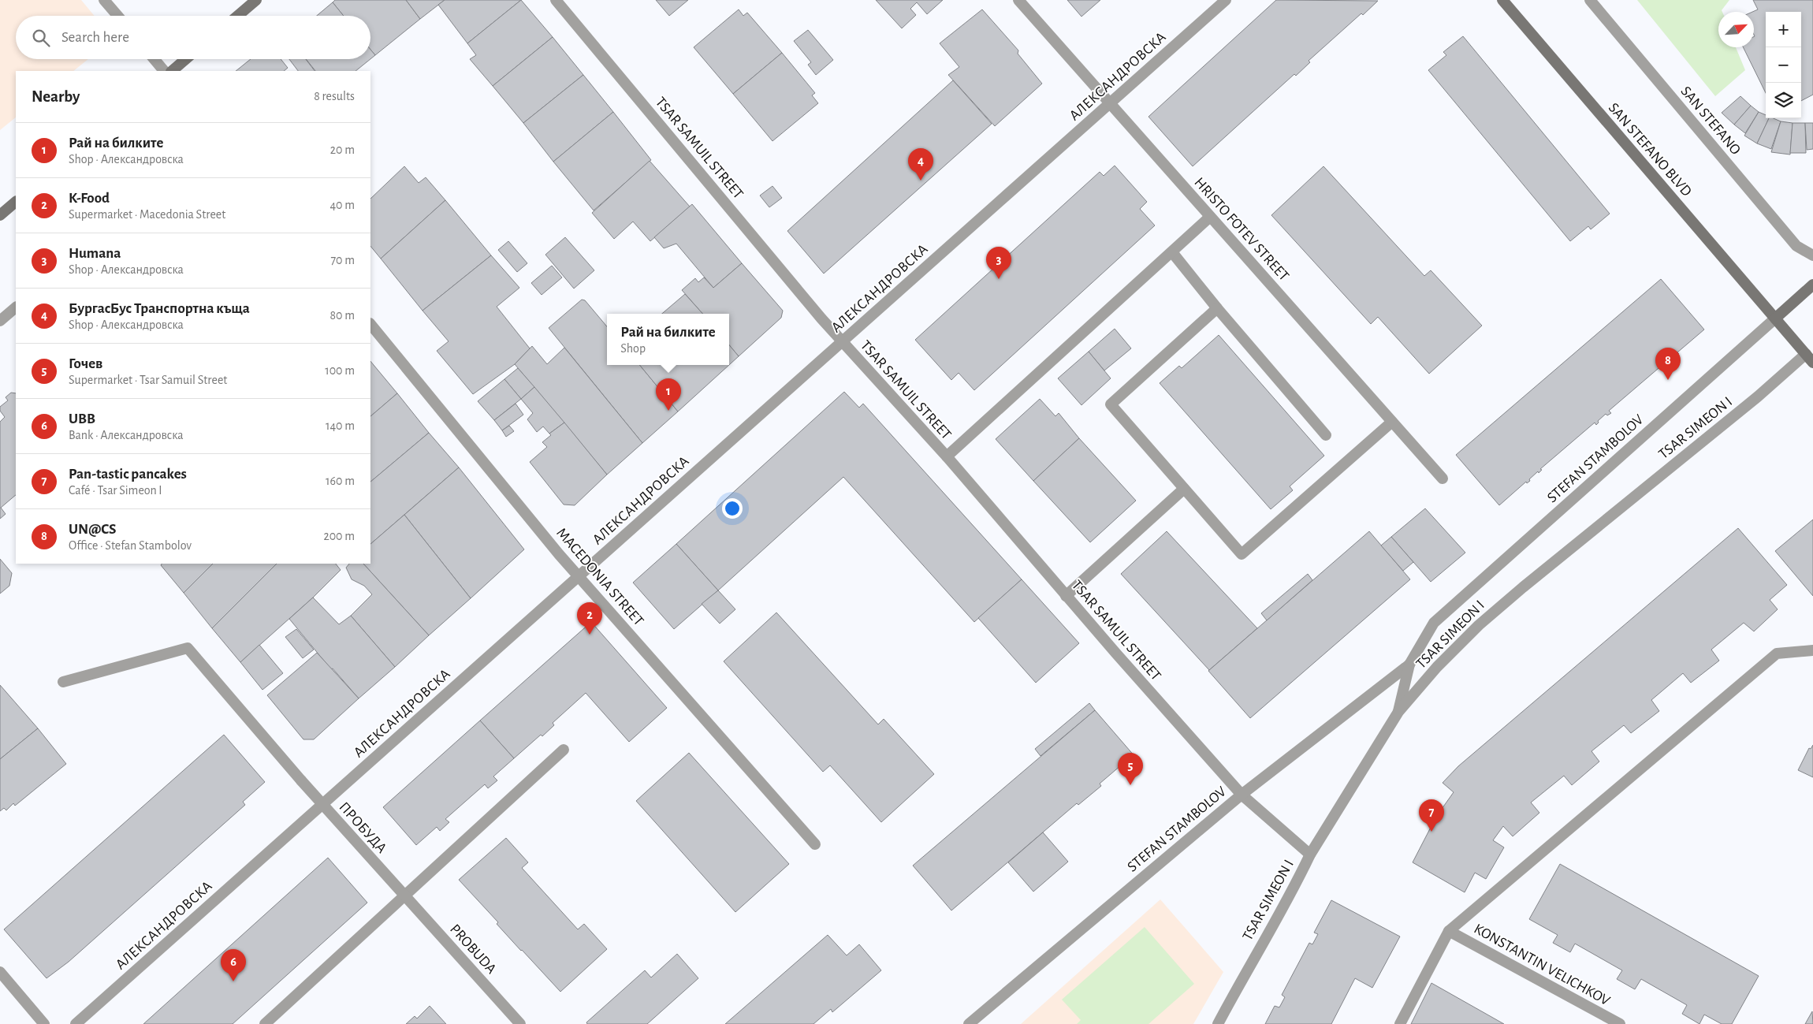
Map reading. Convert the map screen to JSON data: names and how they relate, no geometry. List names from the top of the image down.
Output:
{
  "streets": {
    "main road": ["SAN STEFANO BLVD", "STEFAN STAMBOLOV"],
    "street": [
      "АЛЕКСАНДРОВСКА",
      "SAN STEFANO",
      "TSAR SAMUIL STREET",
      "HRISTO FOTEV STREET",
      "TSAR SIMEON I",
      "MACEDONIA STREET",
      "ПРОБУДА",
      "PROBUDA",
      "KONSTANTIN VELICHKOV"
    ]
  },
  "crossings": [
    ["АЛЕКСАНДРОВСКА", "TSAR SAMUIL STREET"],
    ["АЛЕКСАНДРОВСКА", "HRISTO FOTEV STREET"],
    ["АЛЕКСАНДРОВСКА", "MACEDONIA STREET"],
    ["АЛЕКСАНДРОВСКА", "ПРОБУДА"],
    ["TSAR SAMUIL STREET", "TSAR SIMEON I"],
    ["TSAR SAMUIL STREET", "STEFAN STAMBOLOV"],
    ["SAN STEFANO BLVD", "STEFAN STAMBOLOV"],
    ["TSAR SIMEON I", "STEFAN STAMBOLOV"],
    ["ПРОБУДА", "PROBUDA"]
  ],
  "north": "top right",
  "page": {
    "map_buttons": ["+", "−"],
    "search": "Search here",
    "heading": ["Nearby", "8 results"],
    "list": [
      {
        "mark": "1",
        "name": "Рай на билките",
        "note": "Shop · Александровска",
        "value": "20 m"
      },
      {
        "mark": "2",
        "name": "K-Food",
        "note": "Supermarket · Macedonia Street",
        "value": "40 m"
      },
      {
        "mark": "3",
        "name": "Humana",
        "note": "Shop · Александровска",
        "value": "70 m"
      },
      {
        "mark": "4",
        "name": "БургасБус Транспортна къща",
        "note": "Shop · Александровска",
        "value": "80 m"
      },
      {
        "mark": "5",
        "name": "Гочев",
        "note": "Supermarket · Tsar Samuil Street",
        "value": "100 m"
      },
      {
        "mark": "6",
        "name": "UBB",
        "note": "Bank · Александровска",
        "value": "140 m"
      },
      {
        "mark": "7",
        "name": "Pan-tastic pancakes",
        "note": "Café · Tsar Simeon I",
        "value": "160 m"
      },
      {
        "mark": "8",
        "name": "UN@CS",
        "note": "Office · Stefan Stambolov",
        "value": "200 m"
      }
    ],
    "pins": [
      "4",
      "3",
      "8",
      "1",
      "2",
      "5",
      "7",
      "6"
    ],
    "popup": ["Рай на билките", "Shop"]
  }
}
